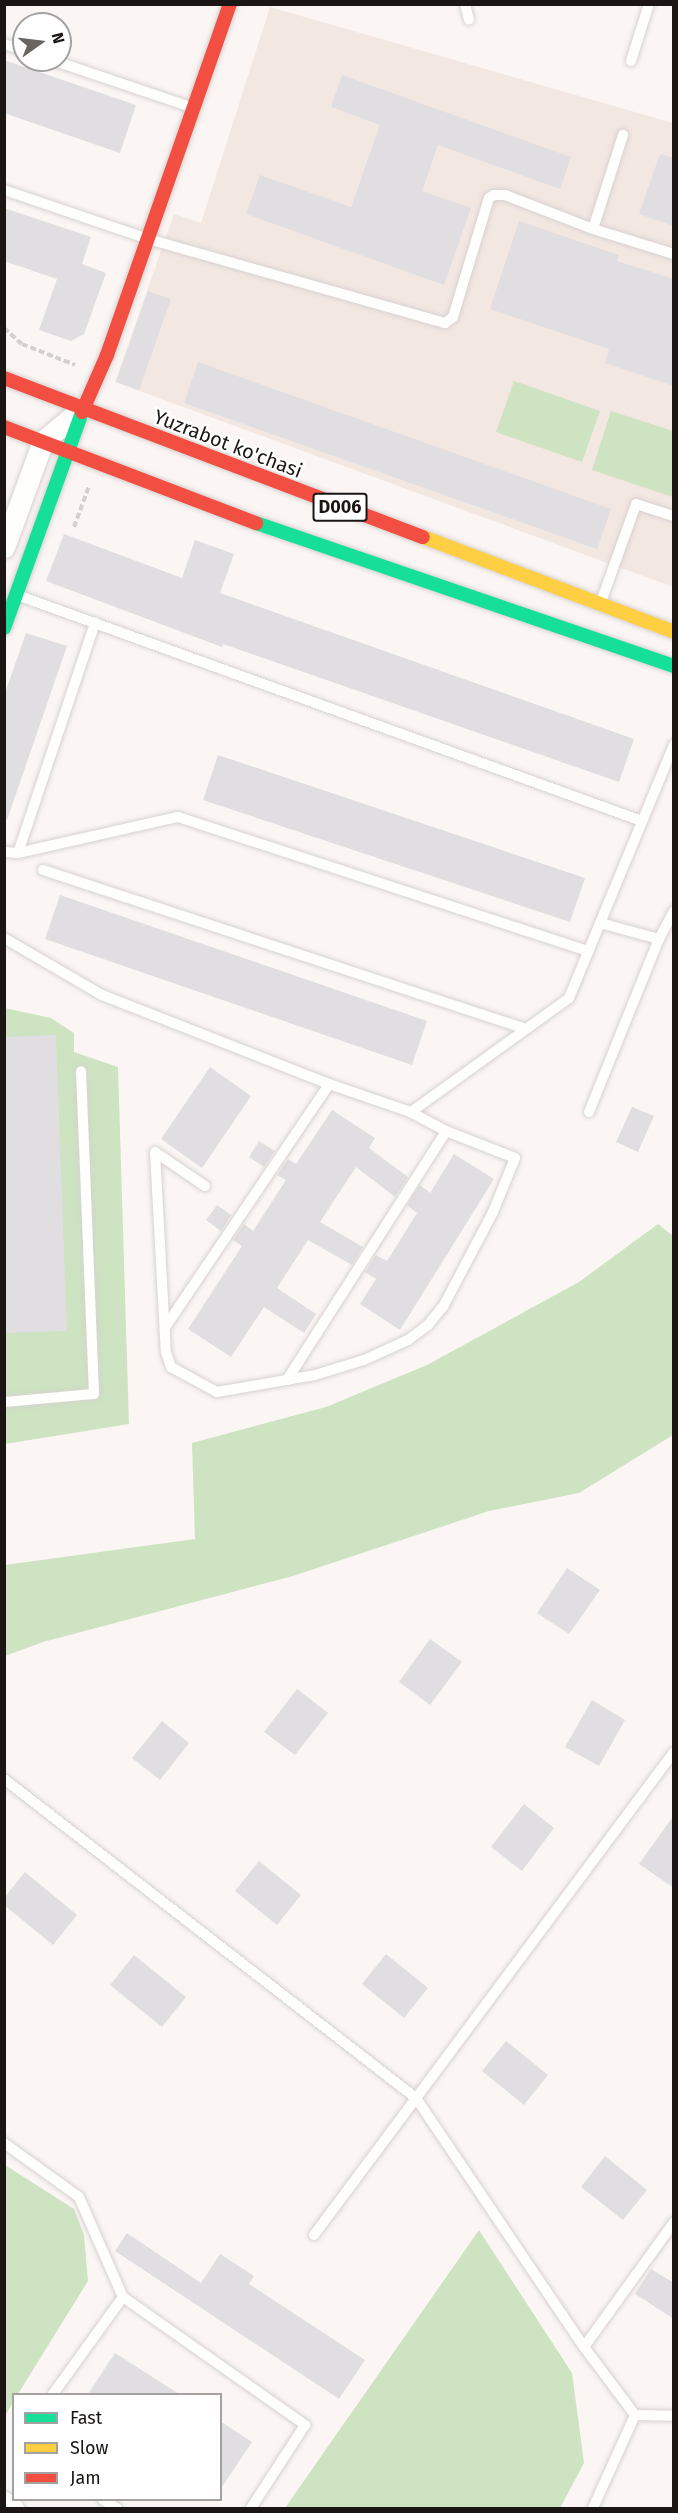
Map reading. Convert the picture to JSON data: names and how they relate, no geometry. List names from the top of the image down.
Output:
{
  "streets": {
    "main road": ["Yuzrabot ko'chasi", "D006"]
  },
  "legend": ["Fast", "Slow", "Jam"],
  "north": "right"
}
